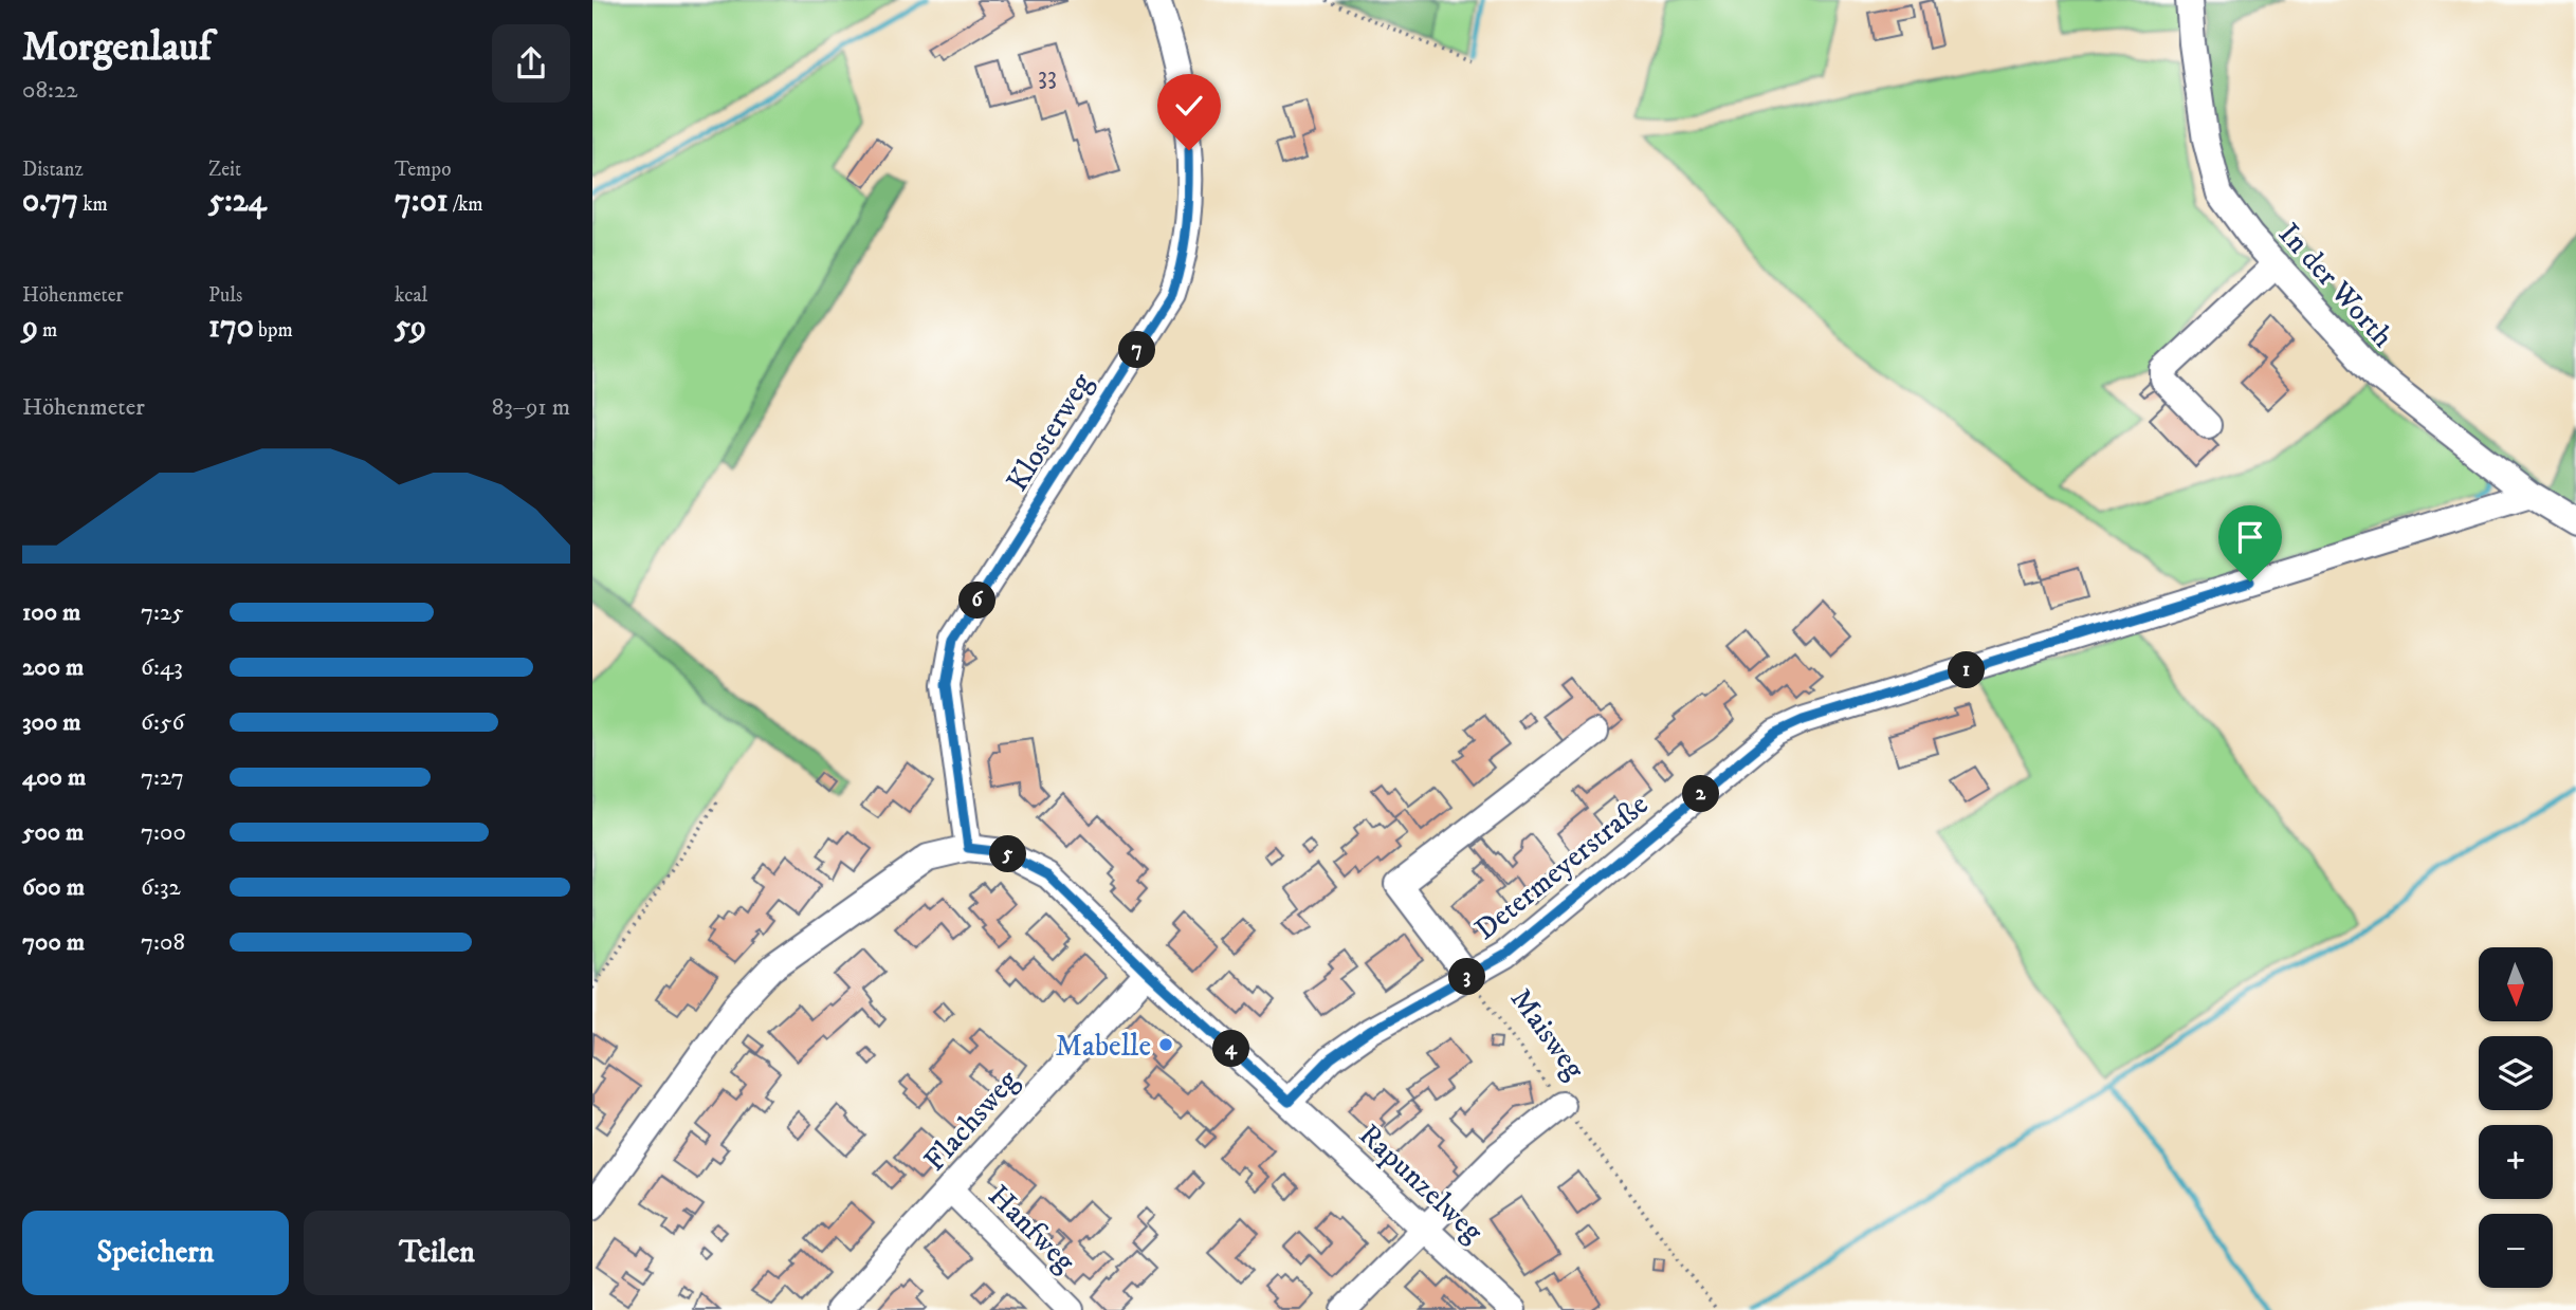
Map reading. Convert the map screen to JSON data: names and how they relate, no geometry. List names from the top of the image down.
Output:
{
  "streets": {
    "street": [
      "In der Worth",
      "Klosterweg",
      "Determeyerstraße",
      "Maisweg",
      "Flachsweg",
      "Rapunzelweg",
      "Hanfweg"
    ]
  },
  "crossings": [
    ["In der Worth", "Determeyerstraße"],
    ["Determeyerstraße", "Maisweg"],
    ["Determeyerstraße", "Rapunzelweg"],
    ["Flachsweg", "Hanfweg"]
  ],
  "places": ["Mabelle"],
  "house_numbers": ["33"],
  "north": "bottom",
  "page": {
    "heading": ["Morgenlauf", "08:22"],
    "stats": [
      ["Distanz", "0.77 km"],
      ["Zeit", "5:24"],
      ["Tempo", "7:01 /km"],
      ["Höhenmeter", "9 m"],
      ["Puls", "170 bpm"],
      ["kcal", "59"]
    ],
    "pins": [
      "7",
      "6",
      "1",
      "2",
      "5",
      "3",
      "4"
    ],
    "chart": ["Höhenmeter", "83–91 m"],
    "list": [
      {
        "name": "100 m",
        "note": "7:25"
      },
      {
        "name": "200 m",
        "note": "6:43"
      },
      {
        "name": "300 m",
        "note": "6:56"
      },
      {
        "name": "400 m",
        "note": "7:27"
      },
      {
        "name": "500 m",
        "note": "7:00"
      },
      {
        "name": "600 m",
        "note": "6:32"
      },
      {
        "name": "700 m",
        "note": "7:08"
      }
    ],
    "map_buttons": ["+", "−"],
    "buttons": ["Speichern", "Teilen"]
  }
}
